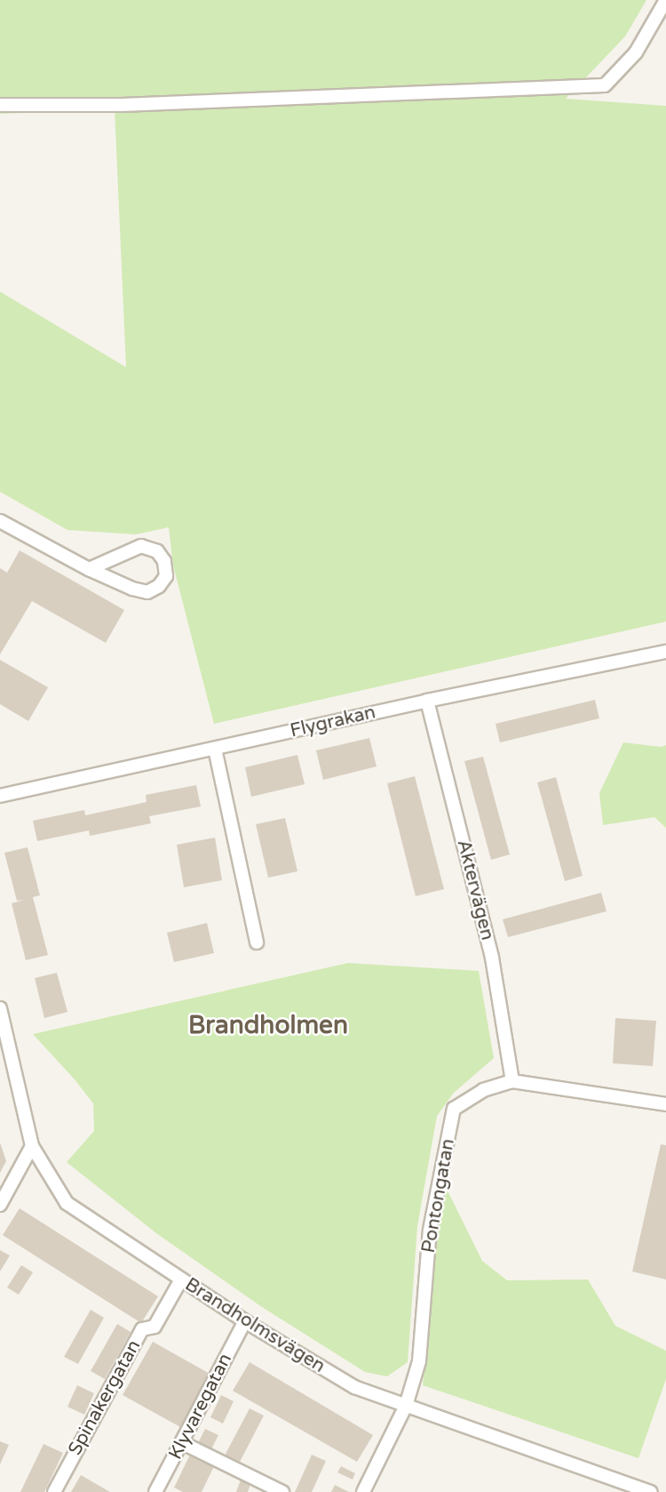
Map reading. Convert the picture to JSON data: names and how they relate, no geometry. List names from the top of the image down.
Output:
{
  "streets": {
    "street": [
      "Flygrakan",
      "Aktervägen",
      "Pontongatan",
      "Brandholmsvägen",
      "Spinakergatan",
      "Klyvaregatan"
    ]
  },
  "crossings": [
    ["Flygrakan", "Aktervägen"],
    ["Aktervägen", "Pontongatan"],
    ["Pontongatan", "Brandholmsvägen"],
    ["Brandholmsvägen", "Spinakergatan"],
    ["Brandholmsvägen", "Klyvaregatan"]
  ],
  "districts": ["Brandholmen"]
}
